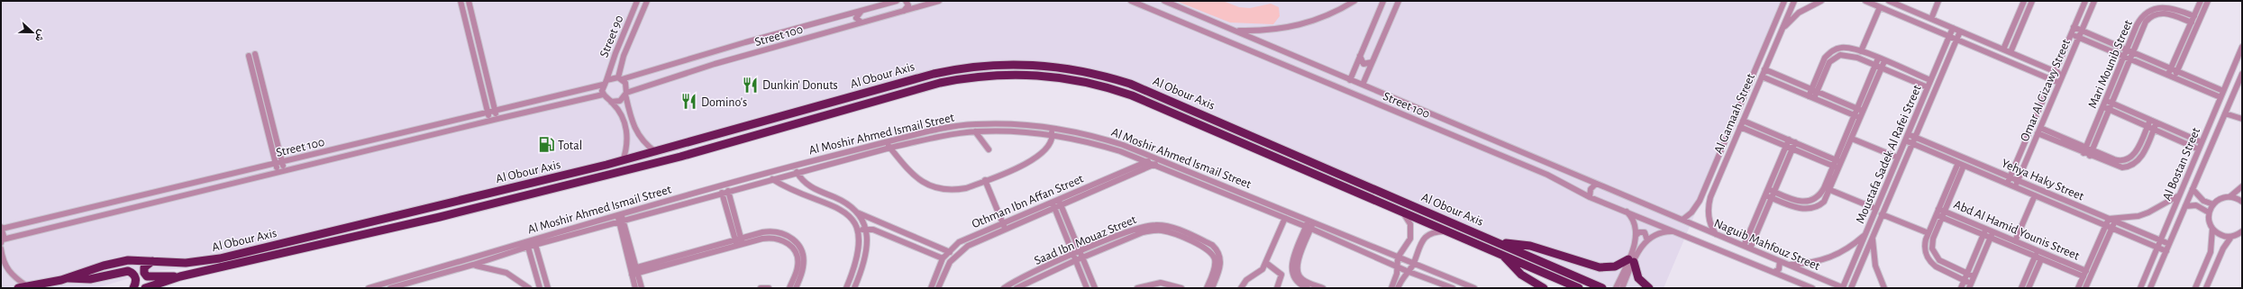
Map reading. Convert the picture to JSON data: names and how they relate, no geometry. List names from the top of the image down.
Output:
{
  "streets": {
    "highway": ["Al Obour Axis"],
    "street": [
      "Street 100",
      "Street 90",
      "Mari Mounib Street",
      "Omar Al Gizawy Street",
      "Al Gamaah Street",
      "Al Moshir Ahmed Ismail Street",
      "Moustafa Sadek Al Rafei Street",
      "Al Bostan Street",
      "Yehya Haky Street",
      "Othman Ibn Affan Street",
      "Abd Al Hamid Younis Street",
      "Saad Ibn Mouaz Street",
      "Naguib Mahfouz Street"
    ]
  },
  "crossings": [
    ["Street 100", "Street 90"],
    ["Street 100", "Al Gamaah Street"],
    ["Street 100", "Naguib Mahfouz Street"],
    ["Omar Al Gizawy Street", "Yehya Haky Street"],
    ["Al Gamaah Street", "Naguib Mahfouz Street"],
    ["Al Moshir Ahmed Ismail Street", "Othman Ibn Affan Street"],
    ["Moustafa Sadek Al Rafei Street", "Yehya Haky Street"],
    ["Moustafa Sadek Al Rafei Street", "Naguib Mahfouz Street"],
    ["Al Bostan Street", "Yehya Haky Street"]
  ],
  "places": {
    "restaurant": ["Dunkin' Donuts", "Domino's"],
    "fuel station": ["Total"]
  },
  "north": "right"
}
